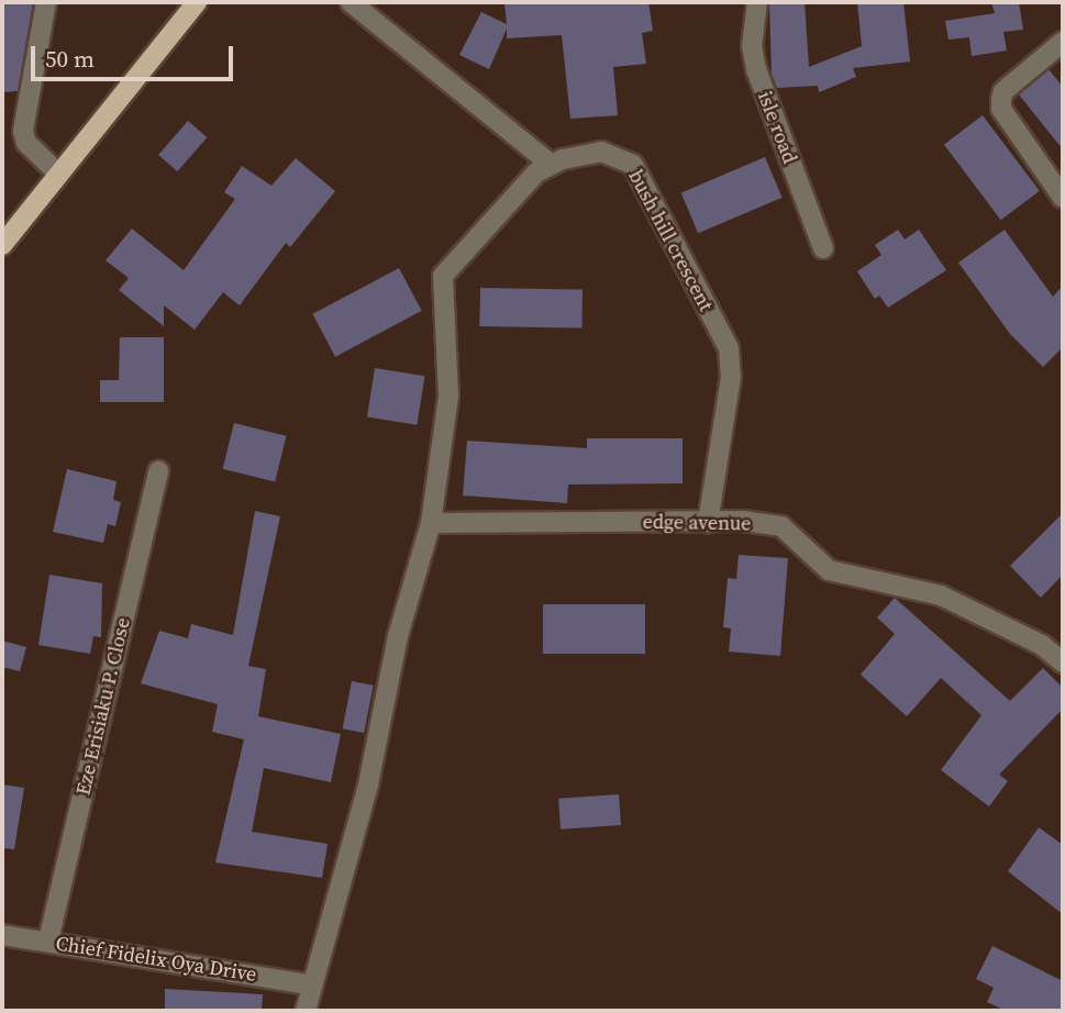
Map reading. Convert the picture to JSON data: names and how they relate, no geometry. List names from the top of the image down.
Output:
{
  "streets": {
    "street": [
      "isle road",
      "bush hill crescent",
      "edge avenue",
      "Eze Erisiaku P. Close",
      "Chief Fidelix Oya Drive"
    ]
  },
  "crossings": [
    ["bush hill crescent", "edge avenue"],
    ["bush hill crescent", "Chief Fidelix Oya Drive"],
    ["Eze Erisiaku P. Close", "Chief Fidelix Oya Drive"]
  ],
  "scale_bar": "50 m"
}
